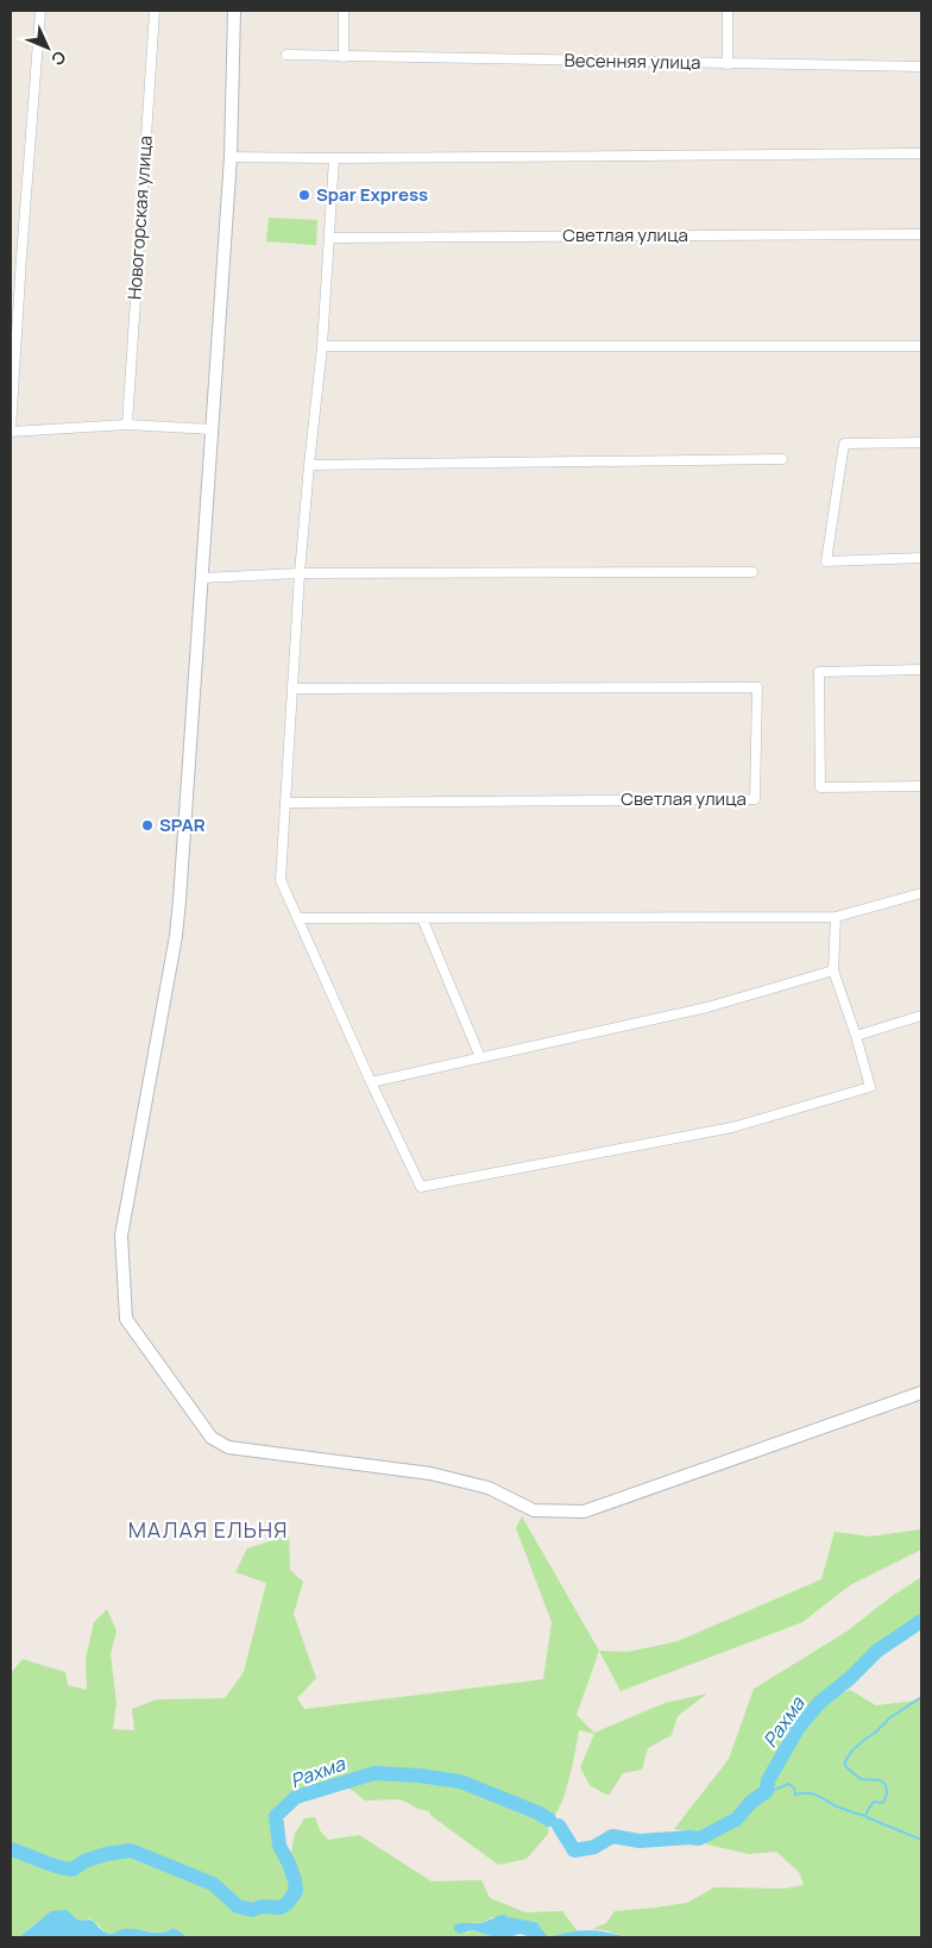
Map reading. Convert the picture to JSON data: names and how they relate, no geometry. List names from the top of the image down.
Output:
{
  "streets": {
    "street": ["Весенняя улица", "Новогорская улица", "Светлая улица"]
  },
  "districts": ["МАЛАЯ ЕЛЬНЯ"],
  "water": ["Рахма"],
  "places": ["Spar Express", "SPAR"],
  "north": "bottom right"
}
